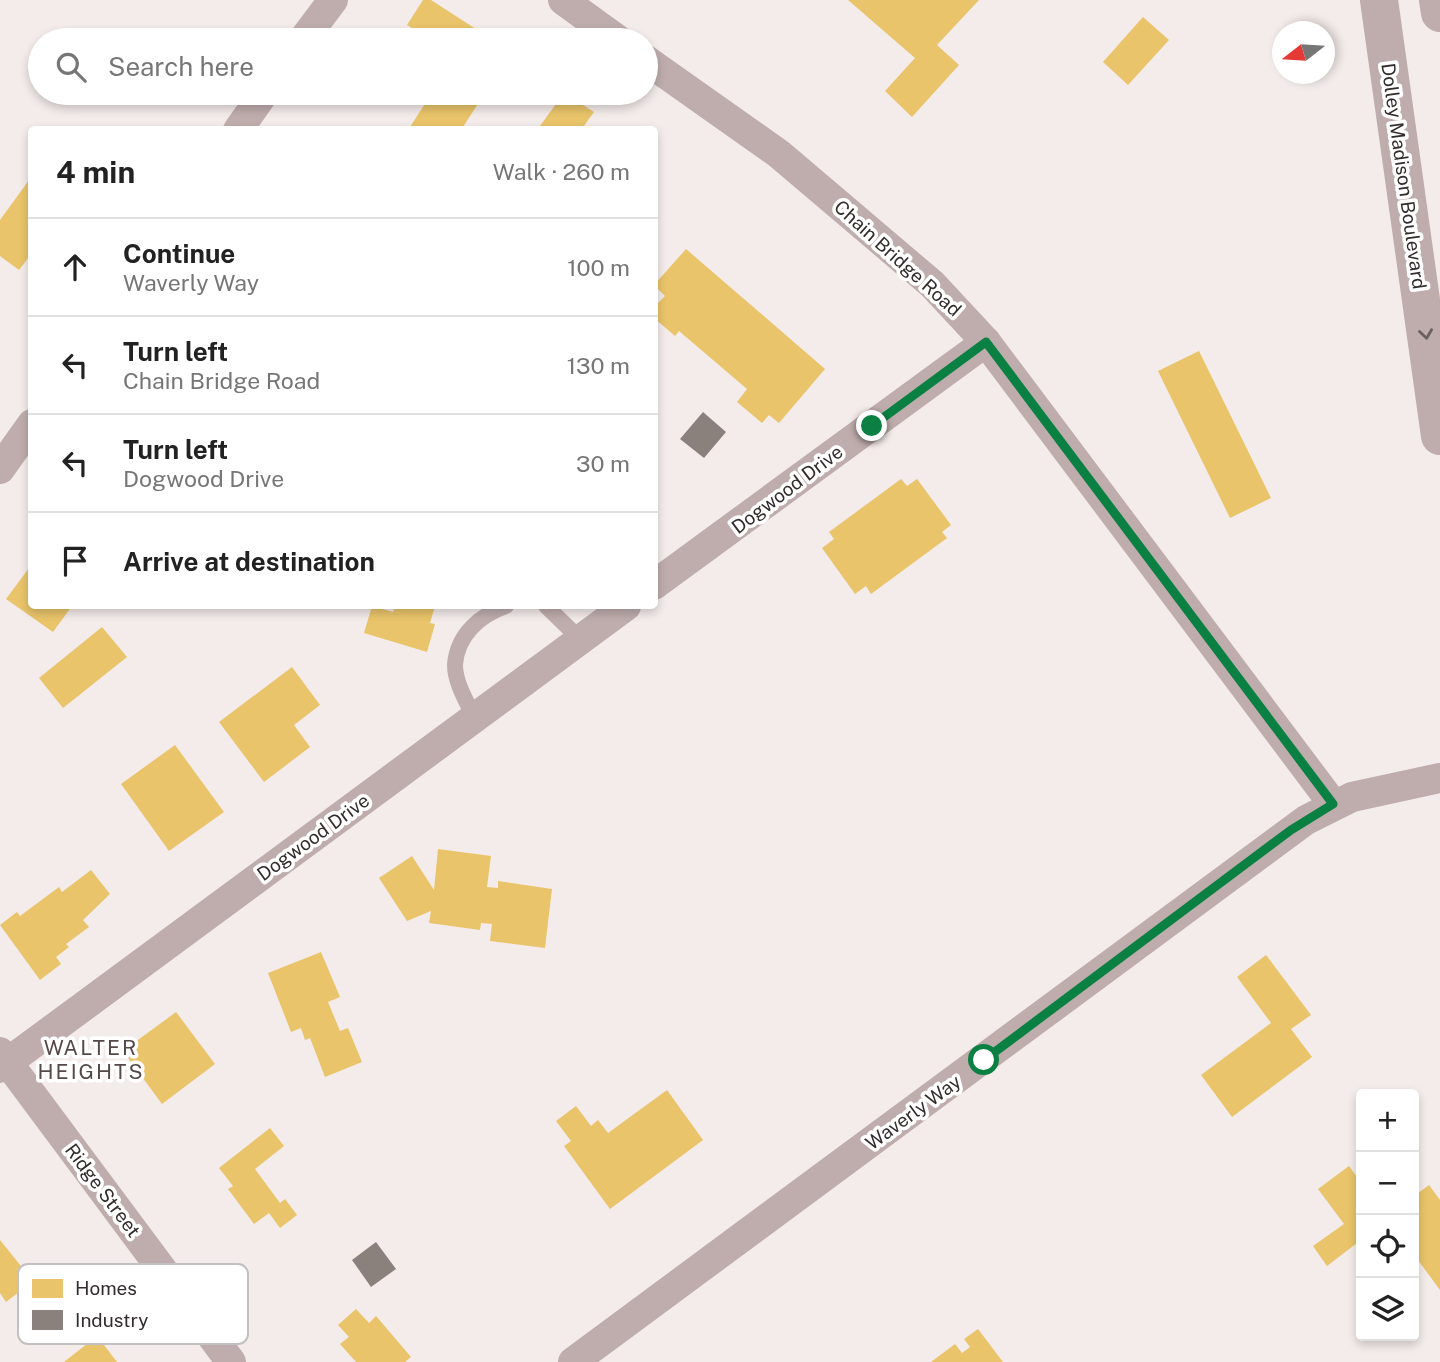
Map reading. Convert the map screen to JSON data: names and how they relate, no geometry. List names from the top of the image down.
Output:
{
  "streets": {
    "main road": ["Dolley Madison Boulevard"],
    "street": [
      "Chain Bridge Road",
      "Dogwood Drive",
      "Waverly Way",
      "Ridge Street"
    ]
  },
  "crossings": [
    ["Chain Bridge Road", "Dogwood Drive"],
    ["Chain Bridge Road", "Waverly Way"],
    ["Dogwood Drive", "Ridge Street"]
  ],
  "one_way": ["Dolley Madison Boulevard"],
  "districts": ["WALTER HEIGHTS"],
  "legend": ["Homes", "Industry"],
  "north": "left",
  "page": {
    "search": "Search here",
    "heading": ["4 min", "Walk · 260 m"],
    "list": [
      ["Continue", "Waverly Way", "100 m"],
      ["Turn left", "Chain Bridge Road", "130 m"],
      ["Turn left", "Dogwood Drive", "30 m"],
      "Arrive at destination"
    ],
    "map_buttons": ["+", "−"]
  }
}
